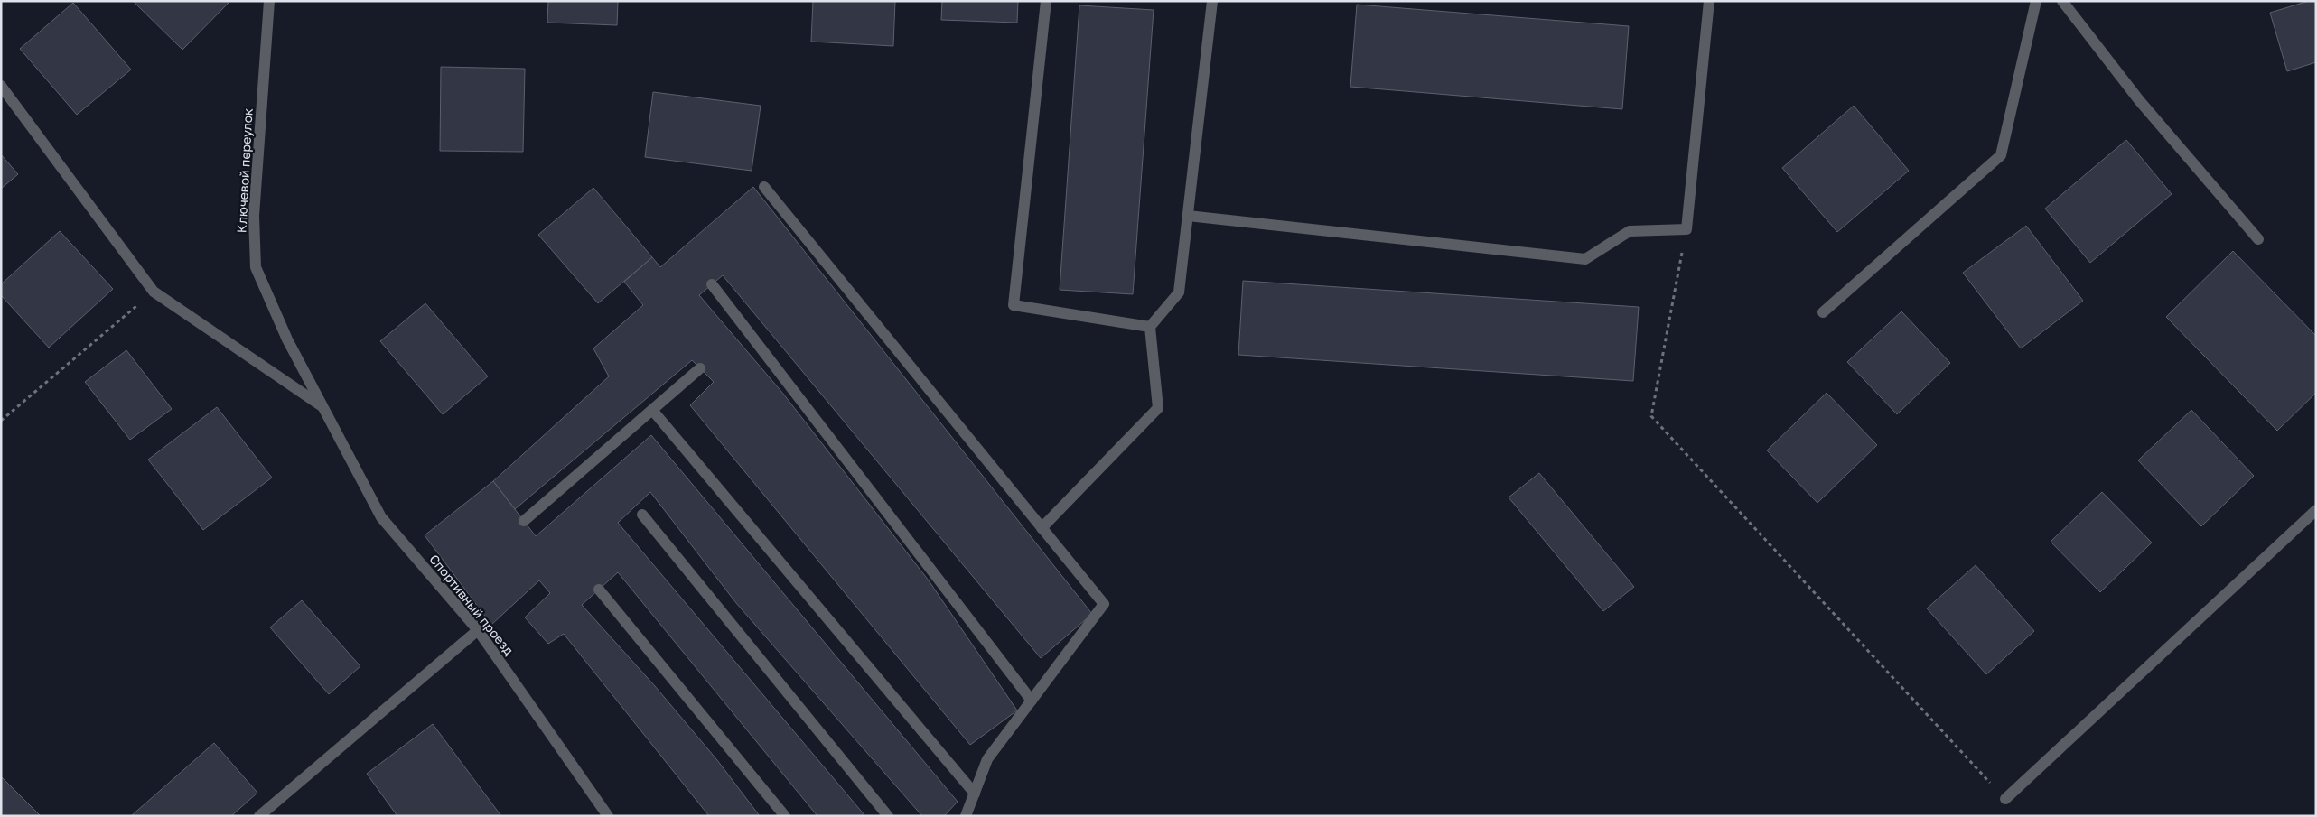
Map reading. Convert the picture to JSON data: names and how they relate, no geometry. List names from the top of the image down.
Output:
{
  "streets": {
    "street": ["Ключевой переулок", "Спортивный проезд"]
  },
  "crossings": [
    ["Ключевой переулок", "Спортивный проезд"]
  ]
}
